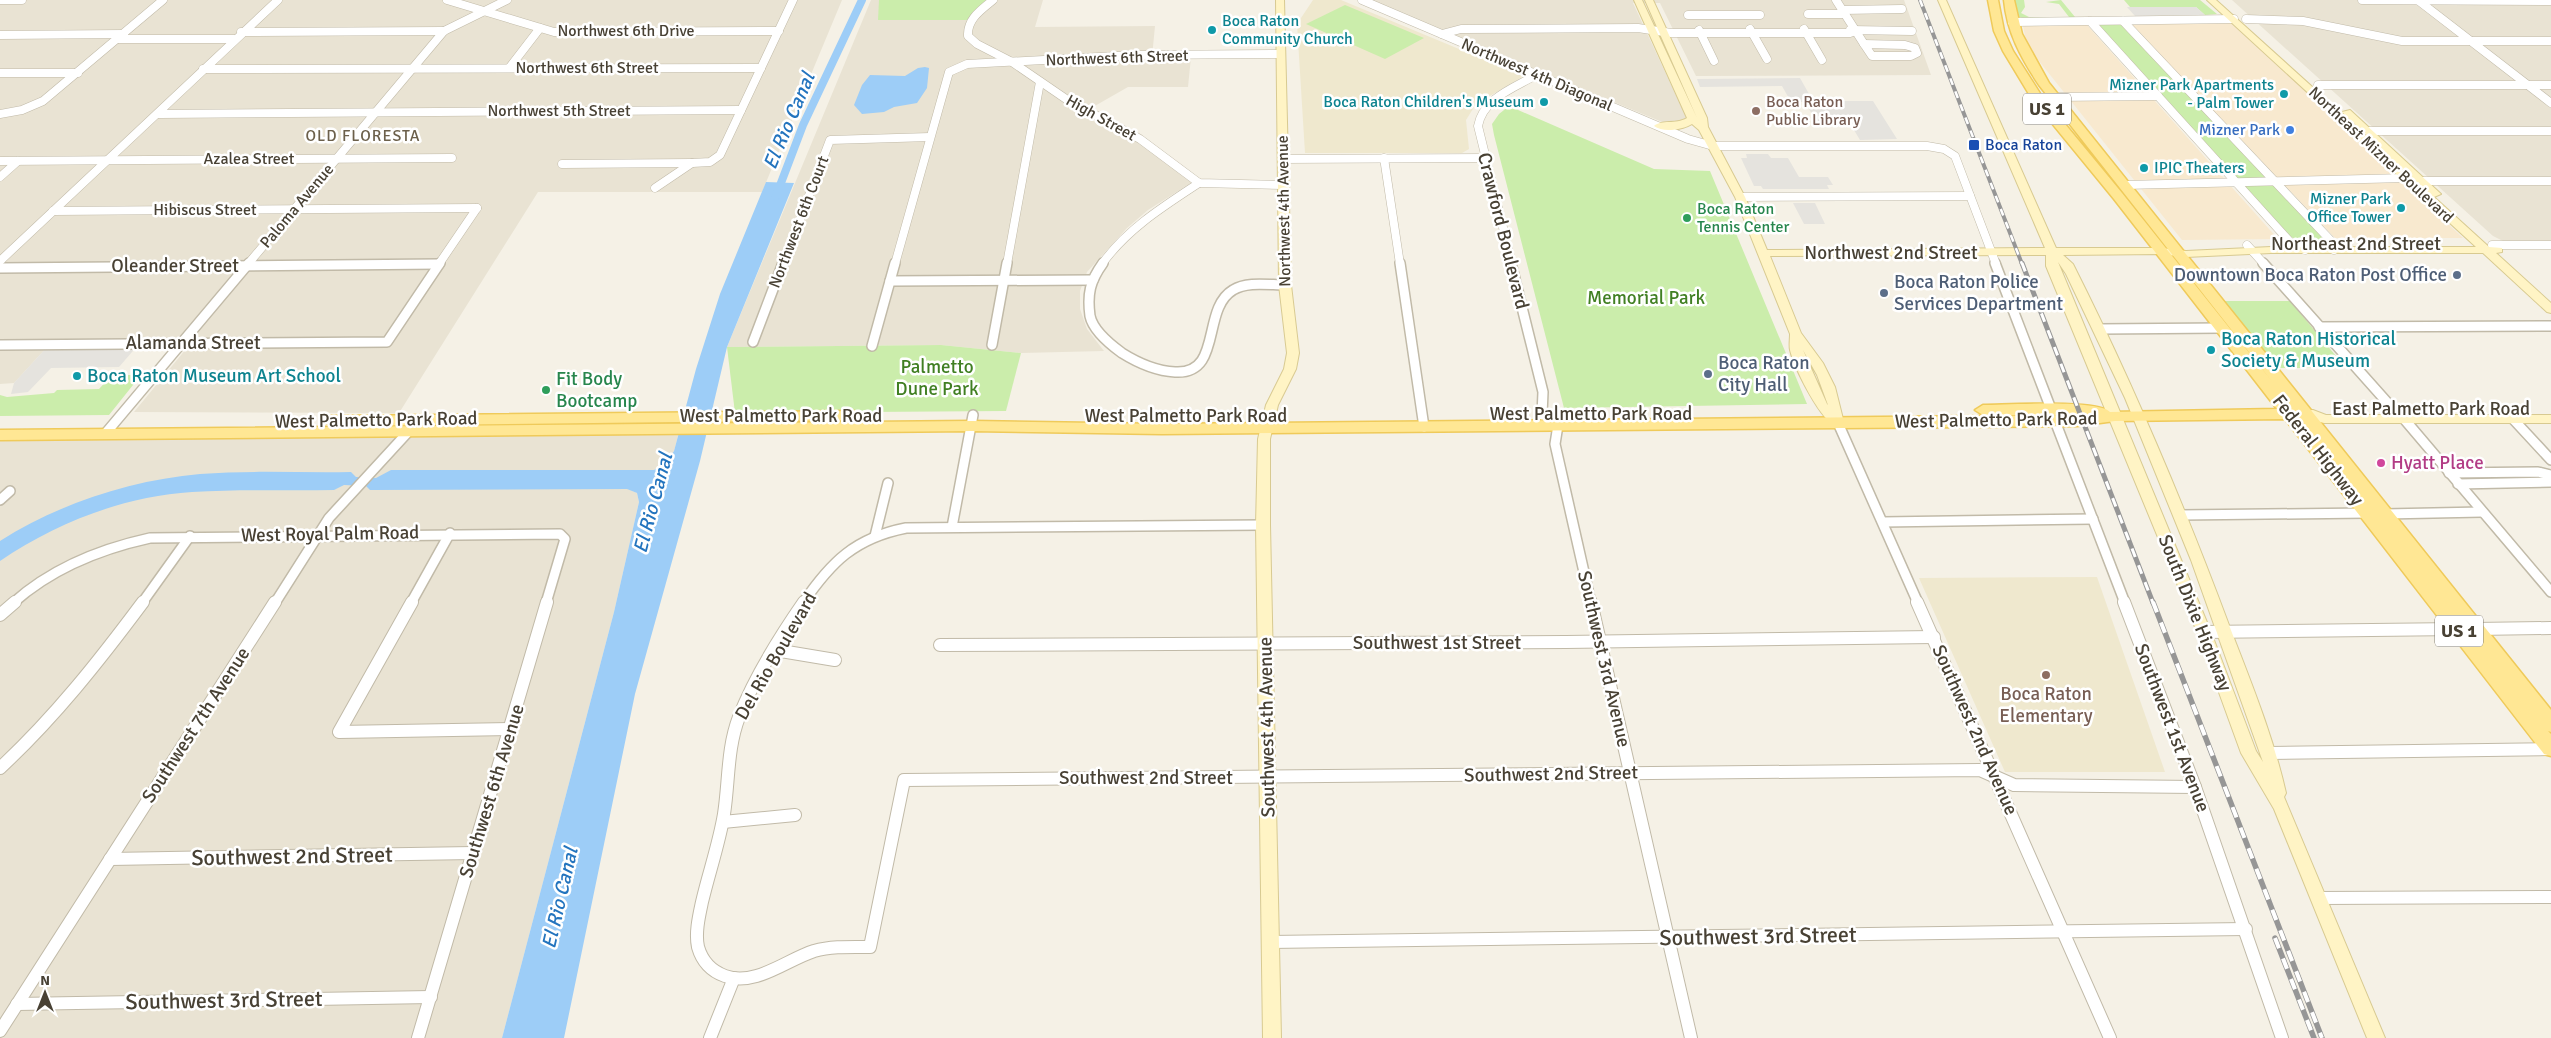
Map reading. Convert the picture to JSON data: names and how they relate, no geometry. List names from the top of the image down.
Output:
{
  "streets": {
    "main road": [
      "US 1",
      "Northeast Mizner Boulevard",
      "Northwest 4th Avenue",
      "Northeast 2nd Street",
      "Northwest 2nd Street",
      "East Palmetto Park Road",
      "West Palmetto Park Road",
      "Federal Highway",
      "South Dixie Highway",
      "Southwest 4th Avenue"
    ],
    "street": [
      "Northwest 6th Drive",
      "Northwest 6th Street",
      "Northwest 4th Diagonal",
      "Northwest 5th Street",
      "High Street",
      "Azalea Street",
      "Paloma Avenue",
      "Hibiscus Street",
      "Northwest 6th Court",
      "Crawford Boulevard",
      "Oleander Street",
      "Alamanda Street",
      "West Royal Palm Road",
      "Southwest 1st Street",
      "Del Rio Boulevard",
      "Southwest 3rd Avenue",
      "Southwest 7th Avenue",
      "Southwest 1st Avenue",
      "Southwest 2nd Avenue",
      "Southwest 2nd Street",
      "Southwest 6th Avenue",
      "Southwest 3rd Street"
    ]
  },
  "crossings": [
    ["Northwest 6th Drive", "Paloma Avenue"],
    ["Northwest 6th Street", "High Street"],
    ["Northwest 6th Street", "Paloma Avenue"],
    ["Northwest 6th Street", "Northwest 4th Avenue"],
    ["Northwest 6th Street", "Northwest 6th Court"],
    ["Northwest 4th Diagonal", "Crawford Boulevard"],
    ["Northwest 4th Diagonal", "Southwest 1st Avenue"],
    ["US 1", "Federal Highway"],
    ["Northwest 5th Street", "Paloma Avenue"],
    ["Northeast Mizner Boulevard", "Northeast 2nd Street"],
    ["Azalea Street", "Paloma Avenue"],
    ["Paloma Avenue", "Hibiscus Street"],
    ["Paloma Avenue", "Oleander Street"],
    ["Paloma Avenue", "Alamanda Street"],
    ["Paloma Avenue", "West Palmetto Park Road"],
    ["Hibiscus Street", "Oleander Street"],
    ["Hibiscus Street", "Alamanda Street"],
    ["Northwest 4th Avenue", "West Palmetto Park Road"],
    ["Northwest 4th Avenue", "Southwest 4th Avenue"],
    ["Crawford Boulevard", "West Palmetto Park Road"],
    ["Northeast 2nd Street", "Northwest 2nd Street"],
    ["Northeast 2nd Street", "Federal Highway"],
    ["Northeast 2nd Street", "South Dixie Highway"],
    ["Northwest 2nd Street", "Southwest 1st Avenue"],
    ["Oleander Street", "Alamanda Street"],
    ["East Palmetto Park Road", "West Palmetto Park Road"],
    ["East Palmetto Park Road", "Federal Highway"],
    ["East Palmetto Park Road", "South Dixie Highway"],
    ["West Palmetto Park Road", "South Dixie Highway"],
    ["West Palmetto Park Road", "Southwest 3rd Avenue"],
    ["West Palmetto Park Road", "Southwest 7th Avenue"],
    ["West Palmetto Park Road", "Southwest 4th Avenue"],
    ["West Palmetto Park Road", "Southwest 1st Avenue"],
    ["West Palmetto Park Road", "Southwest 2nd Avenue"],
    ["West Royal Palm Road", "Southwest 7th Avenue"],
    ["West Royal Palm Road", "Southwest 6th Avenue"],
    ["Southwest 1st Street", "Southwest 3rd Avenue"],
    ["Southwest 1st Street", "Southwest 4th Avenue"],
    ["Southwest 1st Street", "Southwest 2nd Avenue"],
    ["Del Rio Boulevard", "Southwest 2nd Street"],
    ["Southwest 3rd Avenue", "Southwest 2nd Street"],
    ["Southwest 3rd Avenue", "Southwest 3rd Street"],
    ["Southwest 7th Avenue", "Southwest 2nd Street"],
    ["Southwest 7th Avenue", "Southwest 3rd Street"],
    ["Southwest 4th Avenue", "Southwest 2nd Street"],
    ["Southwest 4th Avenue", "Southwest 3rd Street"],
    ["Southwest 1st Avenue", "Southwest 2nd Street"],
    ["Southwest 1st Avenue", "Southwest 3rd Street"],
    ["Southwest 2nd Avenue", "Southwest 2nd Street"],
    ["Southwest 2nd Avenue", "Southwest 3rd Street"],
    ["Southwest 2nd Street", "Southwest 6th Avenue"],
    ["Southwest 6th Avenue", "Southwest 3rd Street"]
  ],
  "districts": ["OLD FLORESTA"],
  "water": ["El Rio Canal"],
  "parks": ["Memorial Park", "Palmetto Dune Park"],
  "places": {
    "other": [
      "Boca Raton Community Church",
      "Mizner Park Apartments - Palm Tower",
      "Boca Raton Children's Museum",
      "Boca Raton Public Library",
      "Mizner Park",
      "IPIC Theaters",
      "Mizner Park Office Tower",
      "Boca Raton Tennis Center",
      "Downtown Boca Raton Post Office",
      "Boca Raton Police Services Department",
      "Boca Raton Historical Society & Museum",
      "Boca Raton City Hall",
      "Boca Raton Museum Art School",
      "Fit Body Bootcamp",
      "Hyatt Place",
      "Boca Raton Elementary"
    ],
    "transit": ["Boca Raton"]
  },
  "north": "top"
}
